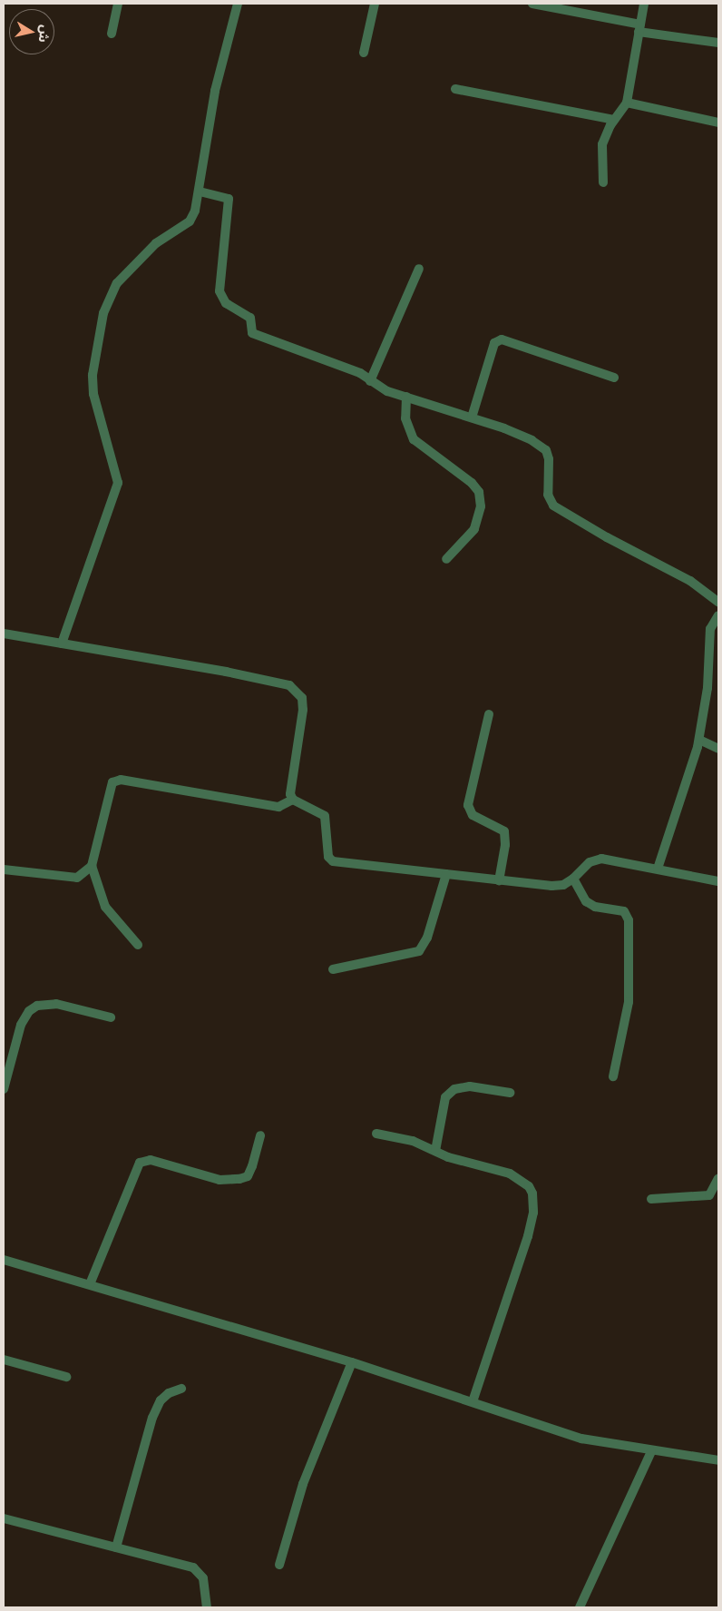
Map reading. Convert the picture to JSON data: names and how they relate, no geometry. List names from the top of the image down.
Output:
{
  "north": "right"
}
